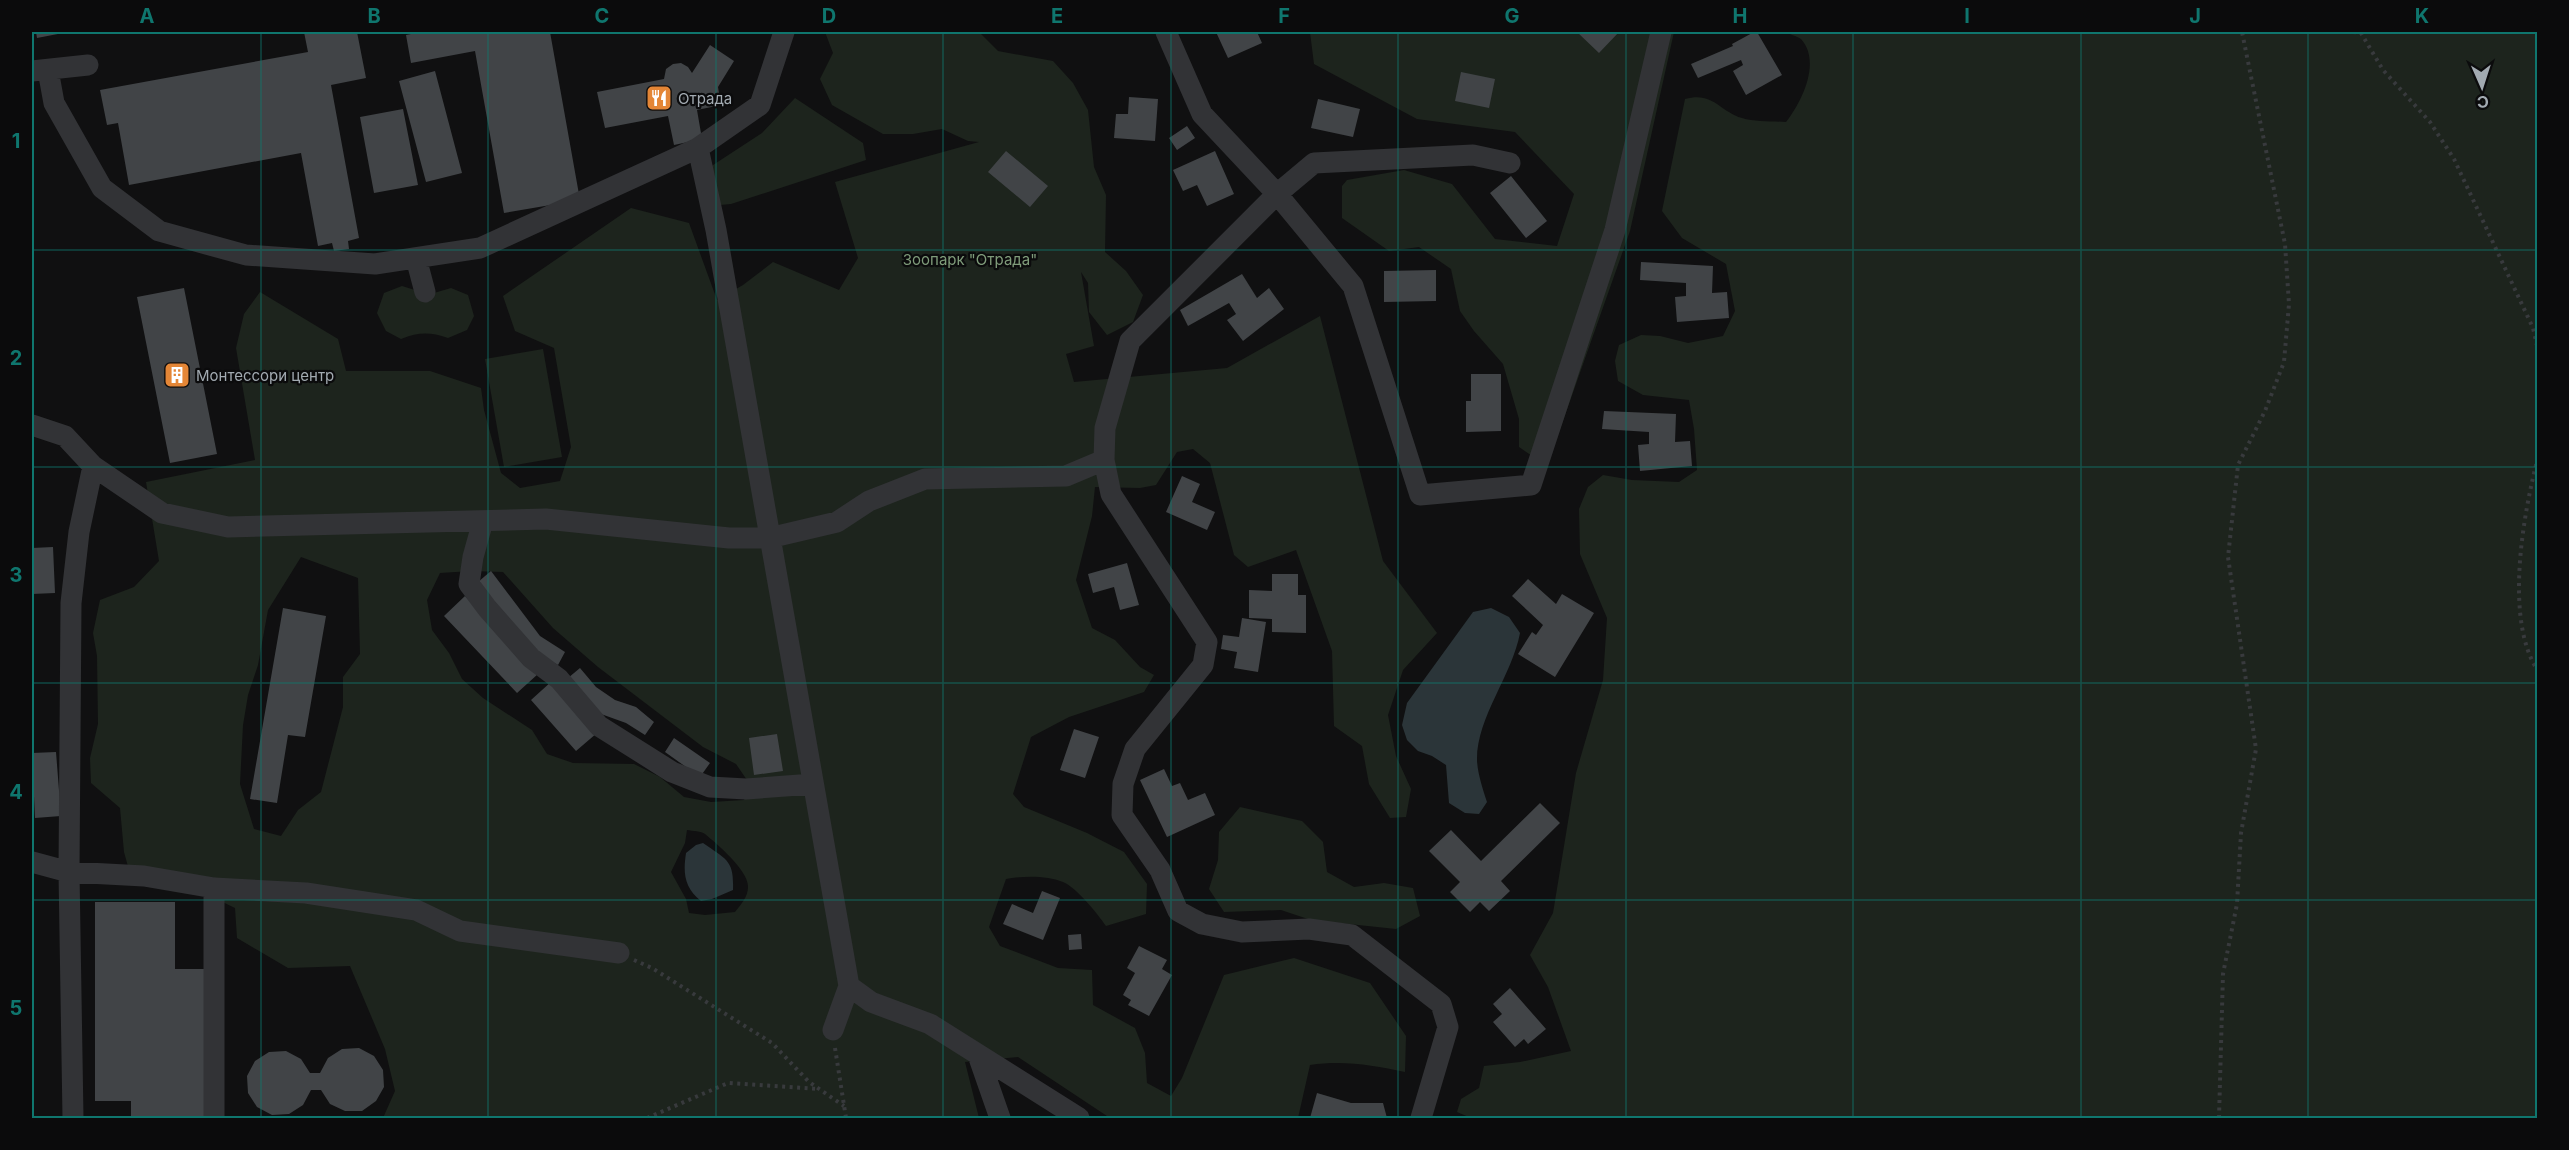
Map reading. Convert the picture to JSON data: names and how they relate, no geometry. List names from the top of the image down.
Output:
{
  "parks": ["Зоопарк \"Отрада\""],
  "places": {
    "restaurant": ["Отрада"],
    "building": ["Монтессори центр"]
  },
  "north": "bottom",
  "grid": {
    "columns": [
      "A",
      "B",
      "C",
      "D",
      "E",
      "F",
      "G",
      "H",
      "I",
      "J",
      "K"
    ],
    "rows": [
      "1",
      "2",
      "3",
      "4",
      "5"
    ]
  }
}
